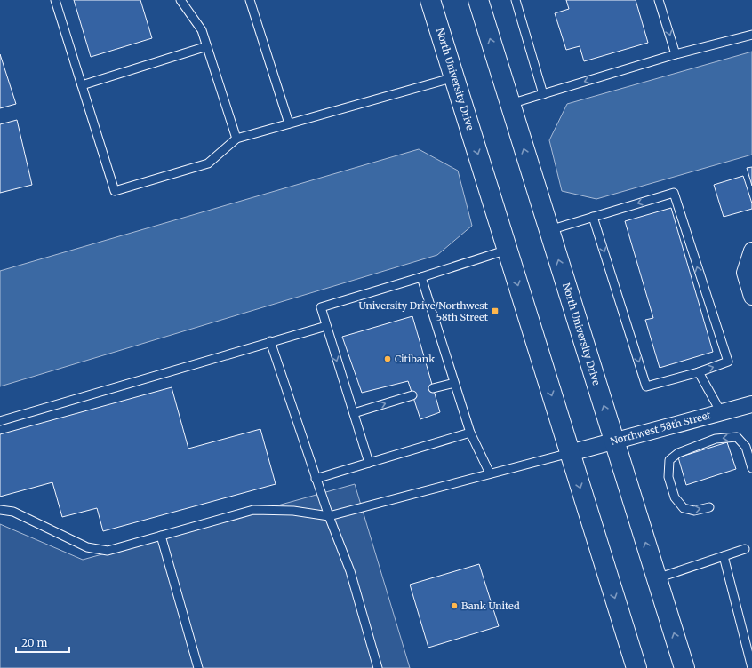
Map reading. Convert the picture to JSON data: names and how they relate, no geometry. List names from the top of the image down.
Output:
{
  "streets": {
    "main road": ["North University Drive"],
    "street": ["Northwest 58th Street"]
  },
  "crossings": [
    ["North University Drive", "Northwest 58th Street"]
  ],
  "places": {
    "transit": ["University Drive/Northwest 58th Street"],
    "other": ["Citibank", "Bank United"]
  },
  "scale_bar": "20 m"
}
